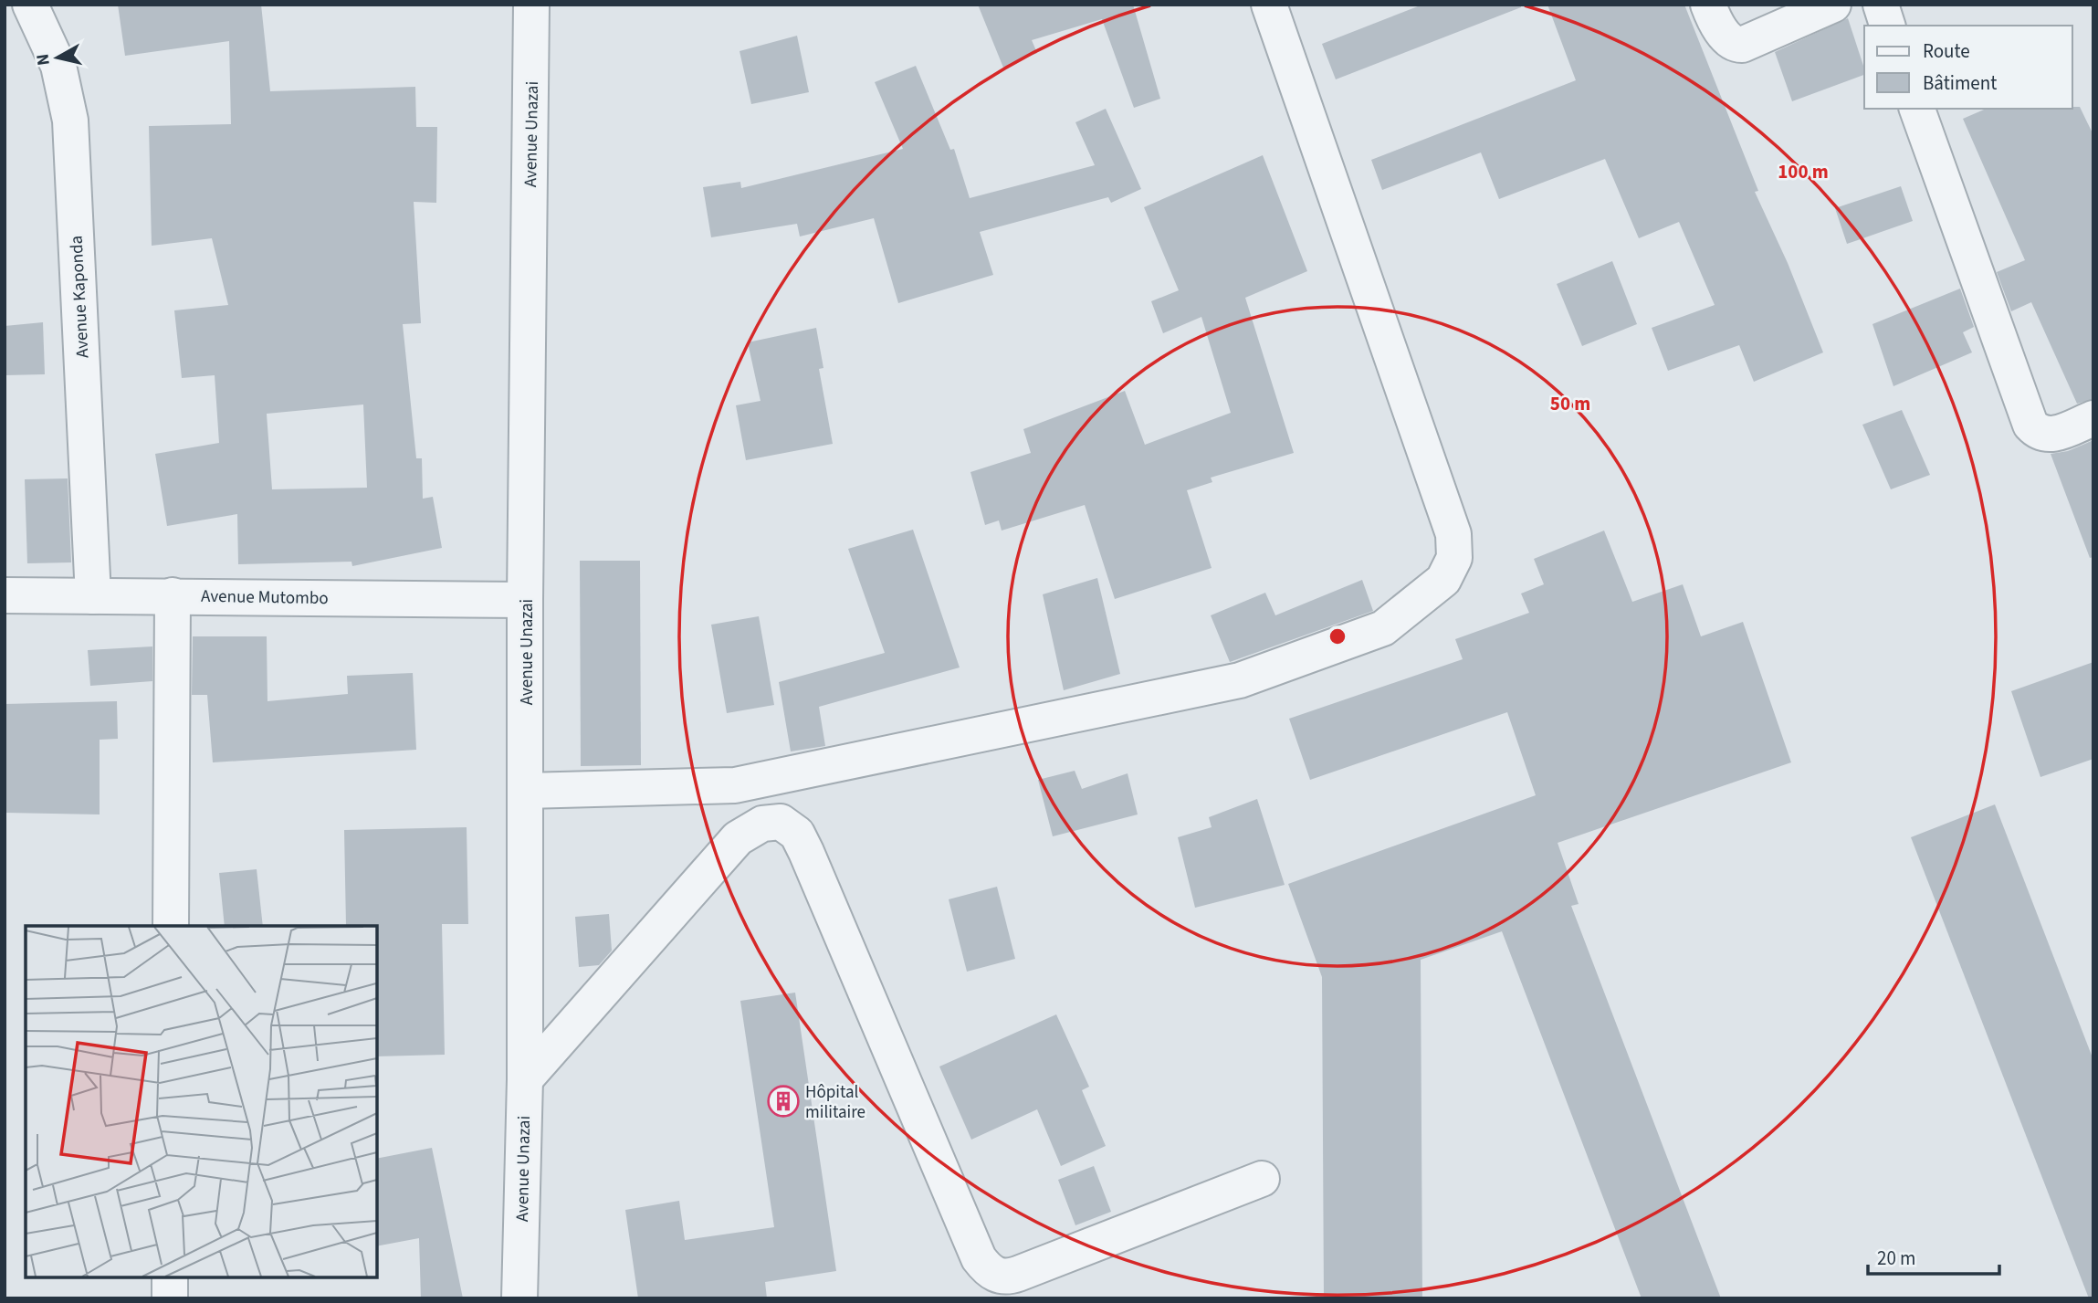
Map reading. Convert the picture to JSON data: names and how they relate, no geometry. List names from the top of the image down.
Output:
{
  "streets": {
    "street": ["Avenue Unazai", "Avenue Kaponda", "Avenue Mutombo"]
  },
  "crossings": [
    ["Avenue Unazai", "Avenue Mutombo"],
    ["Avenue Kaponda", "Avenue Mutombo"]
  ],
  "places": {
    "building": ["Hôpital militaire"]
  },
  "legend": ["Route", "Bâtiment"],
  "scale_bar": "20 m",
  "north": "left",
  "rings": ["100 m", "50 m"]
}
